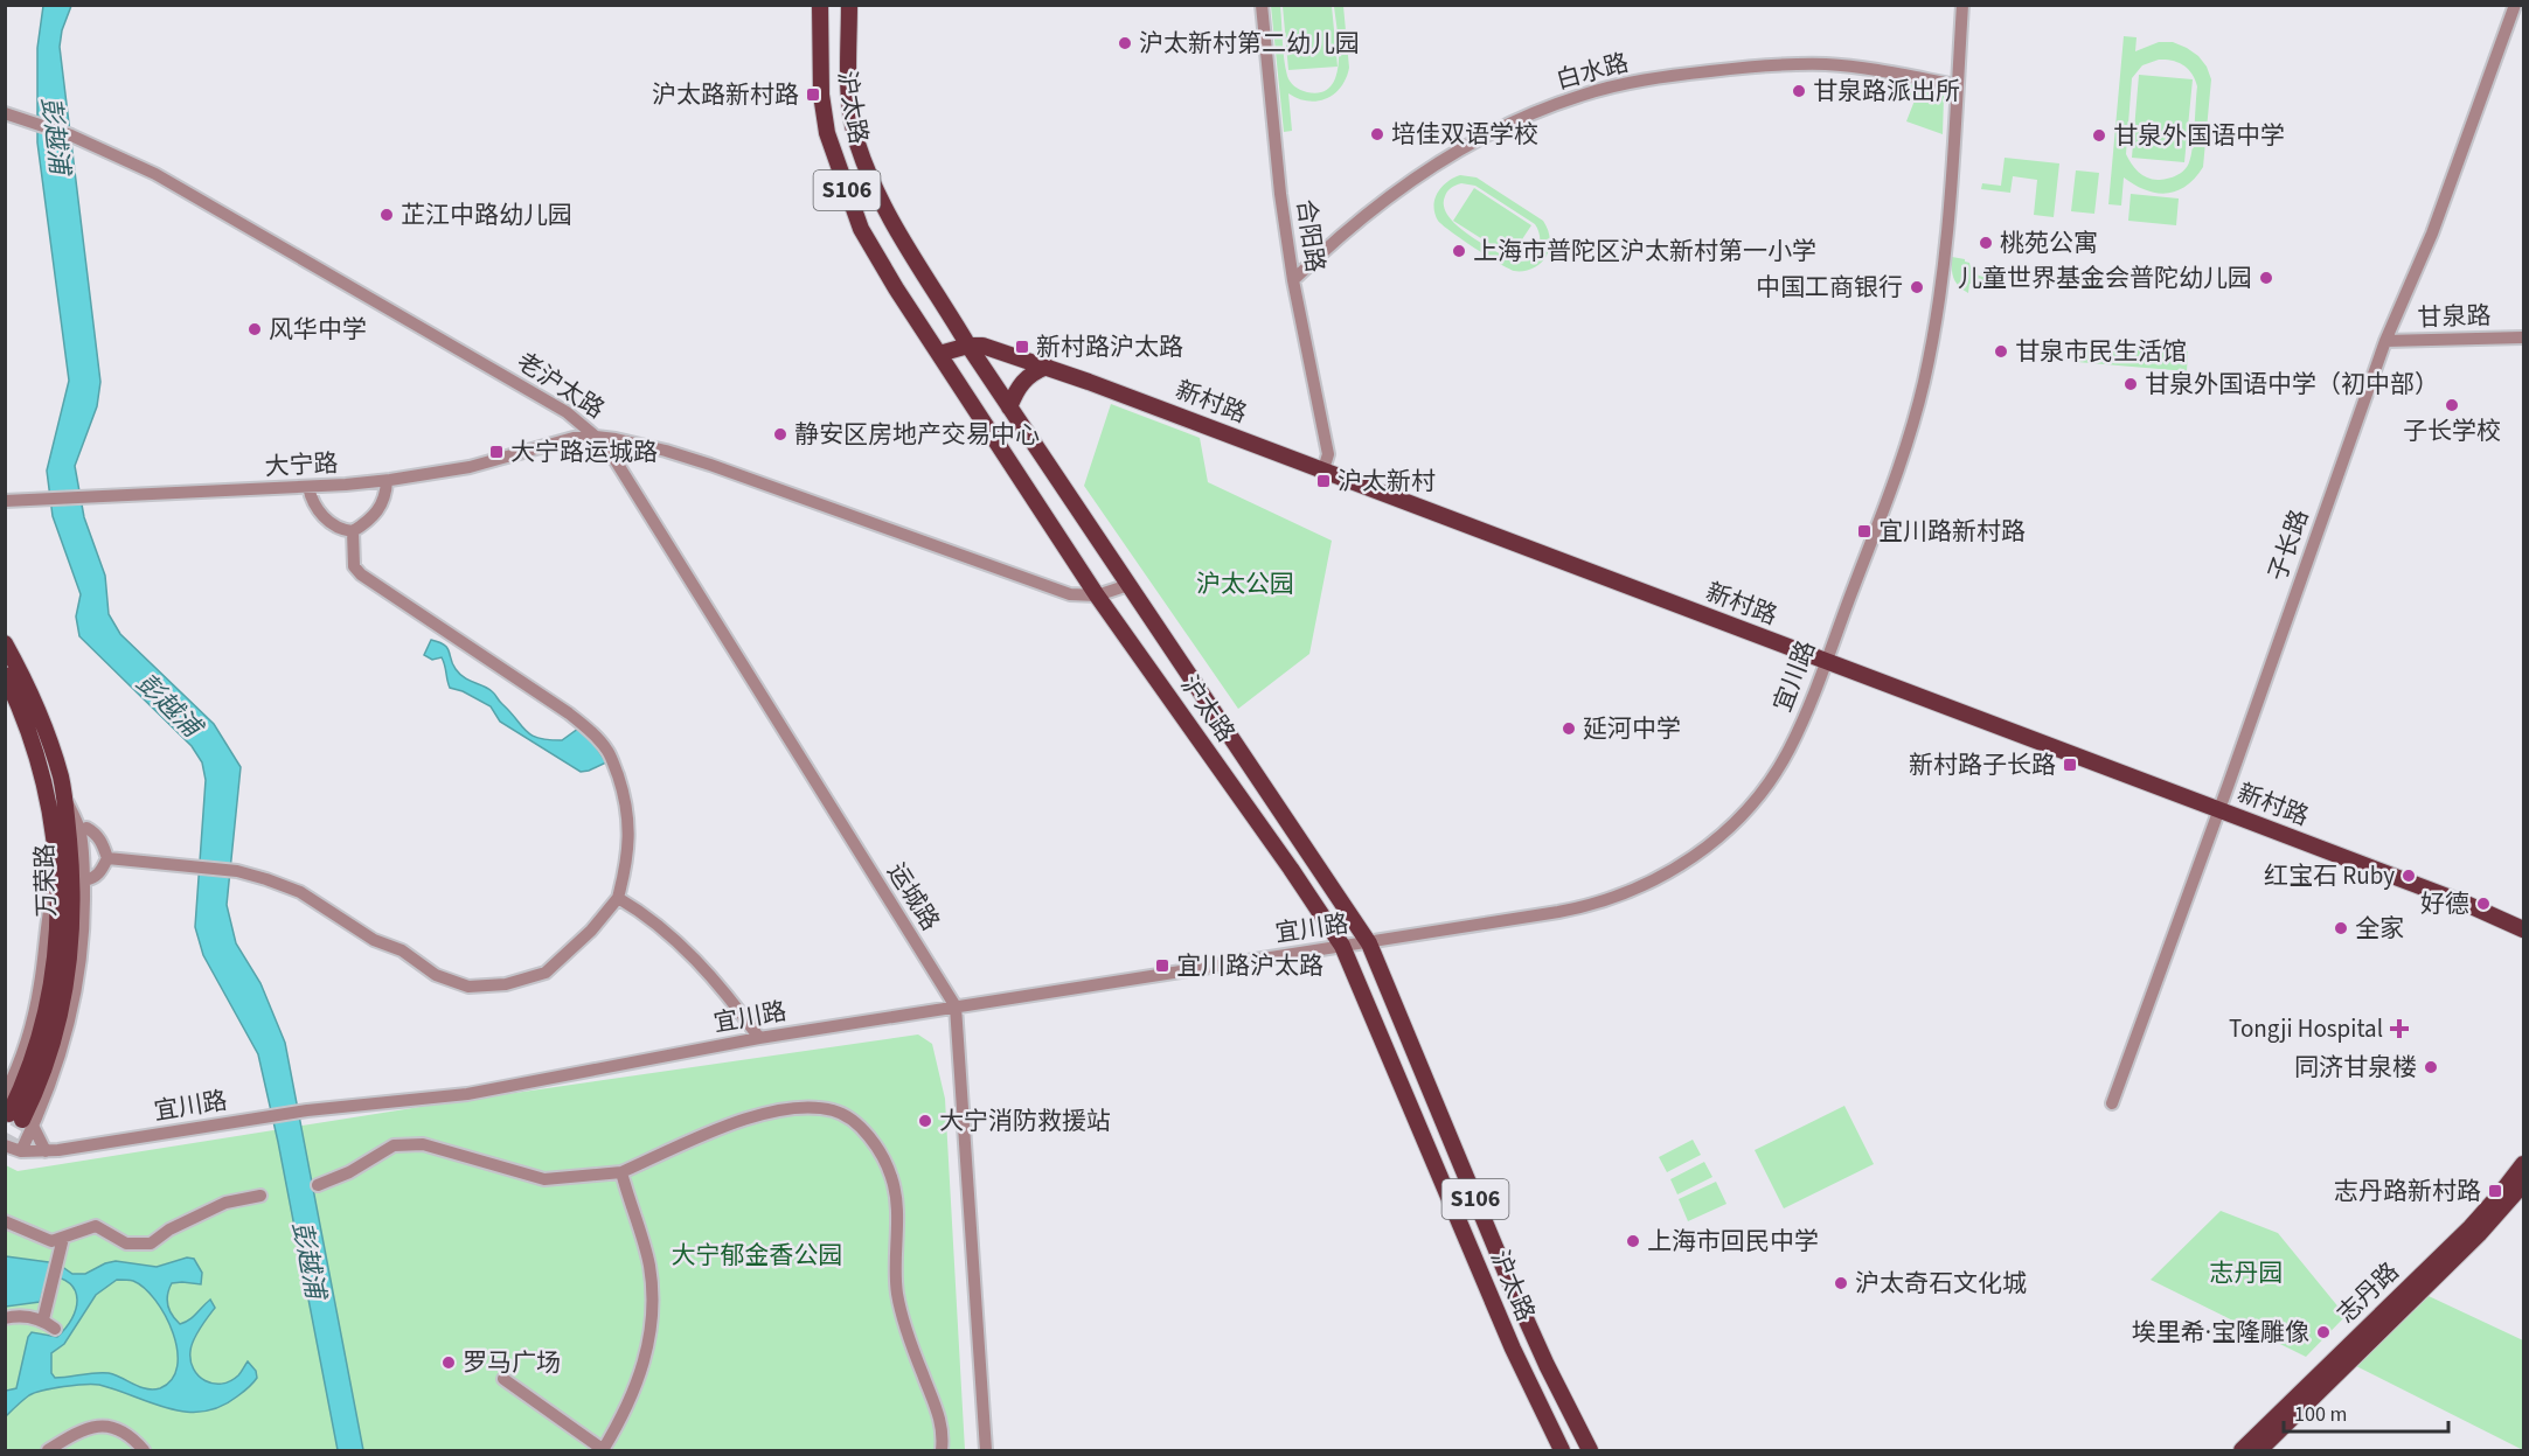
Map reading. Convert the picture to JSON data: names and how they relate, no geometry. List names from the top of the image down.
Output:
{
  "streets": {
    "main road": [
      "沪太路",
      "S106",
      "新村路",
      "万荣路",
      "志丹路"
    ],
    "street": [
      "白水路",
      "合阳路",
      "甘泉路",
      "老沪太路",
      "大宁路",
      "子长路",
      "宜川路",
      "运城路"
    ]
  },
  "crossings": [
    ["白水路", "合阳路"],
    ["白水路", "宜川路"],
    ["沪太路", "老沪太路"],
    ["沪太路", "新村路"],
    ["沪太路", "宜川路"],
    ["合阳路", "新村路"],
    ["甘泉路", "子长路"],
    ["老沪太路", "大宁路"],
    ["老沪太路", "运城路"],
    ["新村路", "子长路"],
    ["新村路", "宜川路"],
    ["大宁路", "运城路"],
    ["宜川路", "运城路"]
  ],
  "water": ["彭越浦"],
  "parks": ["沪太公园", "大宁郁金香公园", "志丹园"],
  "places": {
    "other": [
      "沪太新村第二幼儿园",
      "甘泉路派出所",
      "培佳双语学校",
      "甘泉外国语中学",
      "芷江中路幼儿园",
      "桃苑公寓",
      "上海市普陀区沪太新村第一小学",
      "儿童世界基金会普陀幼儿园",
      "中国工商银行",
      "风华中学",
      "甘泉市民生活馆",
      "甘泉外国语中学（初中部）",
      "子长学校",
      "静安区房地产交易中心",
      "延河中学",
      "红宝石 Ruby",
      "好德",
      "全家",
      "同济甘泉楼",
      "大宁消防救援站",
      "上海市回民中学",
      "沪太奇石文化城",
      "埃里希·宝隆雕像",
      "罗马广场"
    ],
    "transit": [
      "沪太路新村路",
      "新村路沪太路",
      "大宁路运城路",
      "沪太新村",
      "宜川路新村路",
      "新村路子长路",
      "宜川路沪太路",
      "志丹路新村路"
    ],
    "health": ["Tongji Hospital"]
  },
  "scale_bar": "100 m"
}
